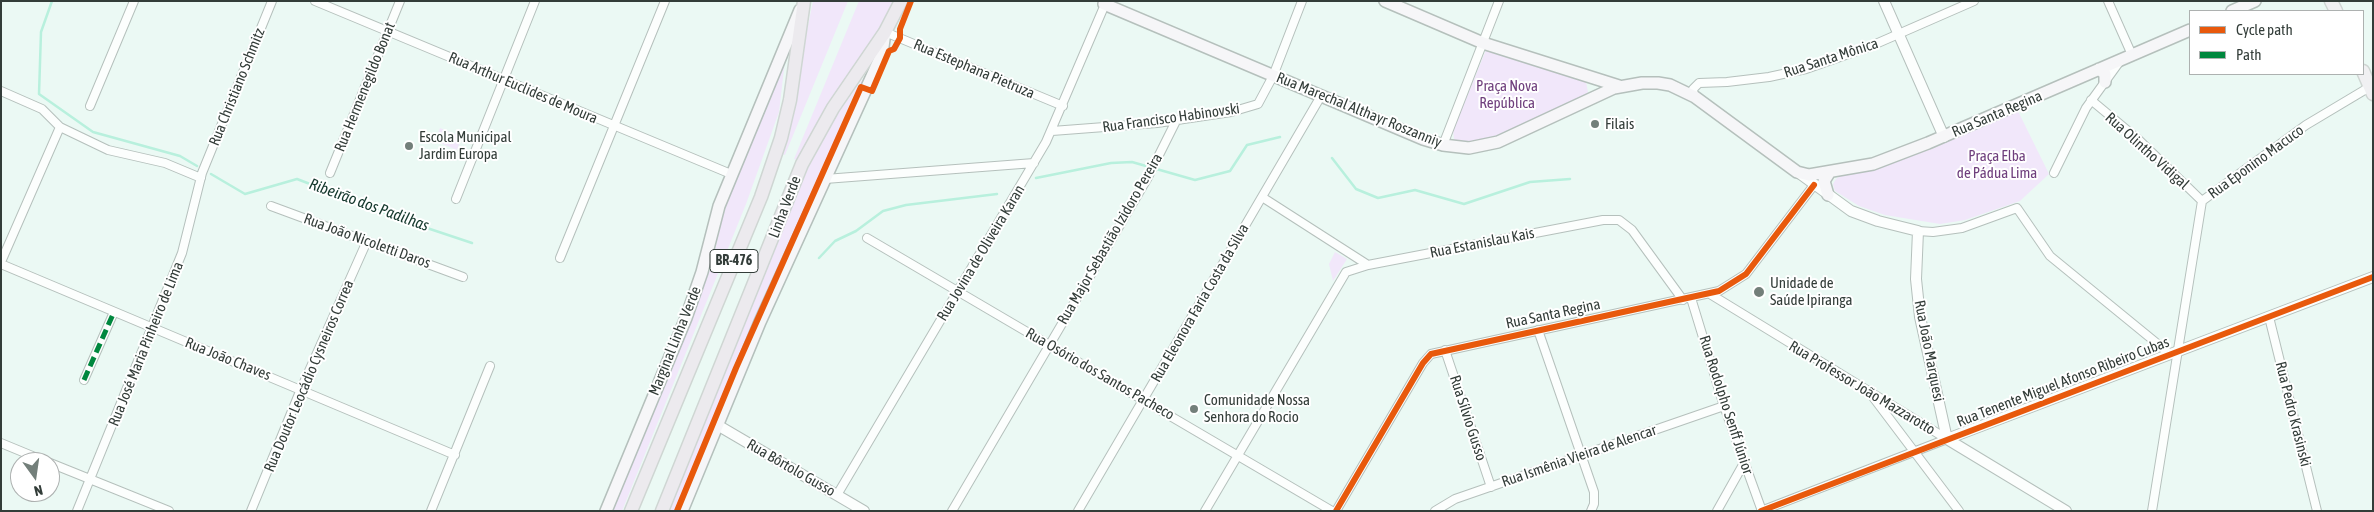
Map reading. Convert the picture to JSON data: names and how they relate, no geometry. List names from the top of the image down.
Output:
{
  "streets": {
    "highway": ["Linha Verde", "BR-476"],
    "main road": ["Rua Marechal Althayr Roszanniy", "Rua Santa Regina", "Marginal Linha Verde"],
    "street": [
      "Rua Santa Mônica",
      "Rua Estephana Pietruza",
      "Rua Christiano Schmitz",
      "Rua Hermenegildo Bonat",
      "Rua Arthur Euclides de Moura",
      "Rua Francisco Habinovski",
      "Rua Olintho Vidigal",
      "Rua Eponino Macuco",
      "Rua Major Sebastião Izidoro Pereira",
      "Rua João Nicoletti Daros",
      "Rua Estanislau Kais",
      "Rua Jovina de Oliveira Karan",
      "Rua Eleonora Faria Costa da Silva",
      "Rua José Maria Pinheiro de Lima",
      "Rua João Marquesi",
      "Rua João Chaves",
      "Rua Osório dos Santos Pacheco",
      "Rua Doutor Leocádio Cysneiros Correa",
      "Rua Tenente Miguel Afonso Ribeiro Cubas",
      "Rua Professor João Mazzarotto",
      "Rua Rodolpho Senff Júnior",
      "Rua Pedro Krasinski",
      "Rua Sílvio Gusso",
      "Rua Ismênia Vieira de Alencar",
      "Rua Bôrtolo Gusso"
    ]
  },
  "crossings": [
    ["Rua Santa Mônica", "Rua Marechal Althayr Roszanniy"],
    ["Rua Estephana Pietruza", "Linha Verde"],
    ["Rua Estephana Pietruza", "Rua Jovina de Oliveira Karan"],
    ["Rua Christiano Schmitz", "Rua José Maria Pinheiro de Lima"],
    ["Rua Hermenegildo Bonat", "Rua Arthur Euclides de Moura"],
    ["Rua Arthur Euclides de Moura", "Marginal Linha Verde"],
    ["Rua Marechal Althayr Roszanniy", "Rua Santa Regina"],
    ["Rua Marechal Althayr Roszanniy", "Rua Francisco Habinovski"],
    ["Rua Marechal Althayr Roszanniy", "Rua Eponino Macuco"],
    ["Rua Marechal Althayr Roszanniy", "Rua Jovina de Oliveira Karan"],
    ["Rua Marechal Althayr Roszanniy", "Rua Eleonora Faria Costa da Silva"],
    ["Rua Marechal Althayr Roszanniy", "Rua João Marquesi"],
    ["Rua Marechal Althayr Roszanniy", "Rua Tenente Miguel Afonso Ribeiro Cubas"],
    ["Rua Santa Regina", "Rua Estanislau Kais"],
    ["Rua Santa Regina", "Rua Osório dos Santos Pacheco"],
    ["Rua Santa Regina", "Rua Professor João Mazzarotto"],
    ["Rua Santa Regina", "Rua Rodolpho Senff Júnior"],
    ["Rua Santa Regina", "Rua Sílvio Gusso"],
    ["Rua Francisco Habinovski", "Rua Major Sebastião Izidoro Pereira"],
    ["Rua Francisco Habinovski", "Rua Jovina de Oliveira Karan"],
    ["Rua Olintho Vidigal", "Rua Eponino Macuco"],
    ["Rua Eponino Macuco", "Rua Tenente Miguel Afonso Ribeiro Cubas"],
    ["Linha Verde", "Marginal Linha Verde"],
    ["Rua Major Sebastião Izidoro Pereira", "Rua Osório dos Santos Pacheco"],
    ["Rua João Nicoletti Daros", "Rua Doutor Leocádio Cysneiros Correa"],
    ["Rua Estanislau Kais", "Rua Osório dos Santos Pacheco"],
    ["Rua Estanislau Kais", "Rua Rodolpho Senff Júnior"],
    ["Rua Jovina de Oliveira Karan", "Rua Osório dos Santos Pacheco"],
    ["Rua Jovina de Oliveira Karan", "Rua Bôrtolo Gusso"],
    ["Rua Eleonora Faria Costa da Silva", "Rua Osório dos Santos Pacheco"],
    ["Rua José Maria Pinheiro de Lima", "Rua João Chaves"],
    ["Rua João Marquesi", "Rua Tenente Miguel Afonso Ribeiro Cubas"],
    ["Rua João Marquesi", "Rua Professor João Mazzarotto"],
    ["Rua João Chaves", "Rua Doutor Leocádio Cysneiros Correa"],
    ["Rua Tenente Miguel Afonso Ribeiro Cubas", "Rua Professor João Mazzarotto"],
    ["Rua Tenente Miguel Afonso Ribeiro Cubas", "Rua Rodolpho Senff Júnior"],
    ["Rua Tenente Miguel Afonso Ribeiro Cubas", "Rua Pedro Krasinski"],
    ["Rua Rodolpho Senff Júnior", "Rua Ismênia Vieira de Alencar"],
    ["Rua Sílvio Gusso", "Rua Ismênia Vieira de Alencar"]
  ],
  "water": ["Ribeirão dos Padilhas"],
  "parks": ["Praça Nova República", "Praça Elba de Pádua Lima"],
  "places": [
    "Filais",
    "Escola Municipal Jardim Europa",
    "Unidade de Saúde Ipiranga",
    "Comunidade Nossa Senhora do Rocio"
  ],
  "legend": ["Cycle path", "Path"],
  "north": "bottom"
}
